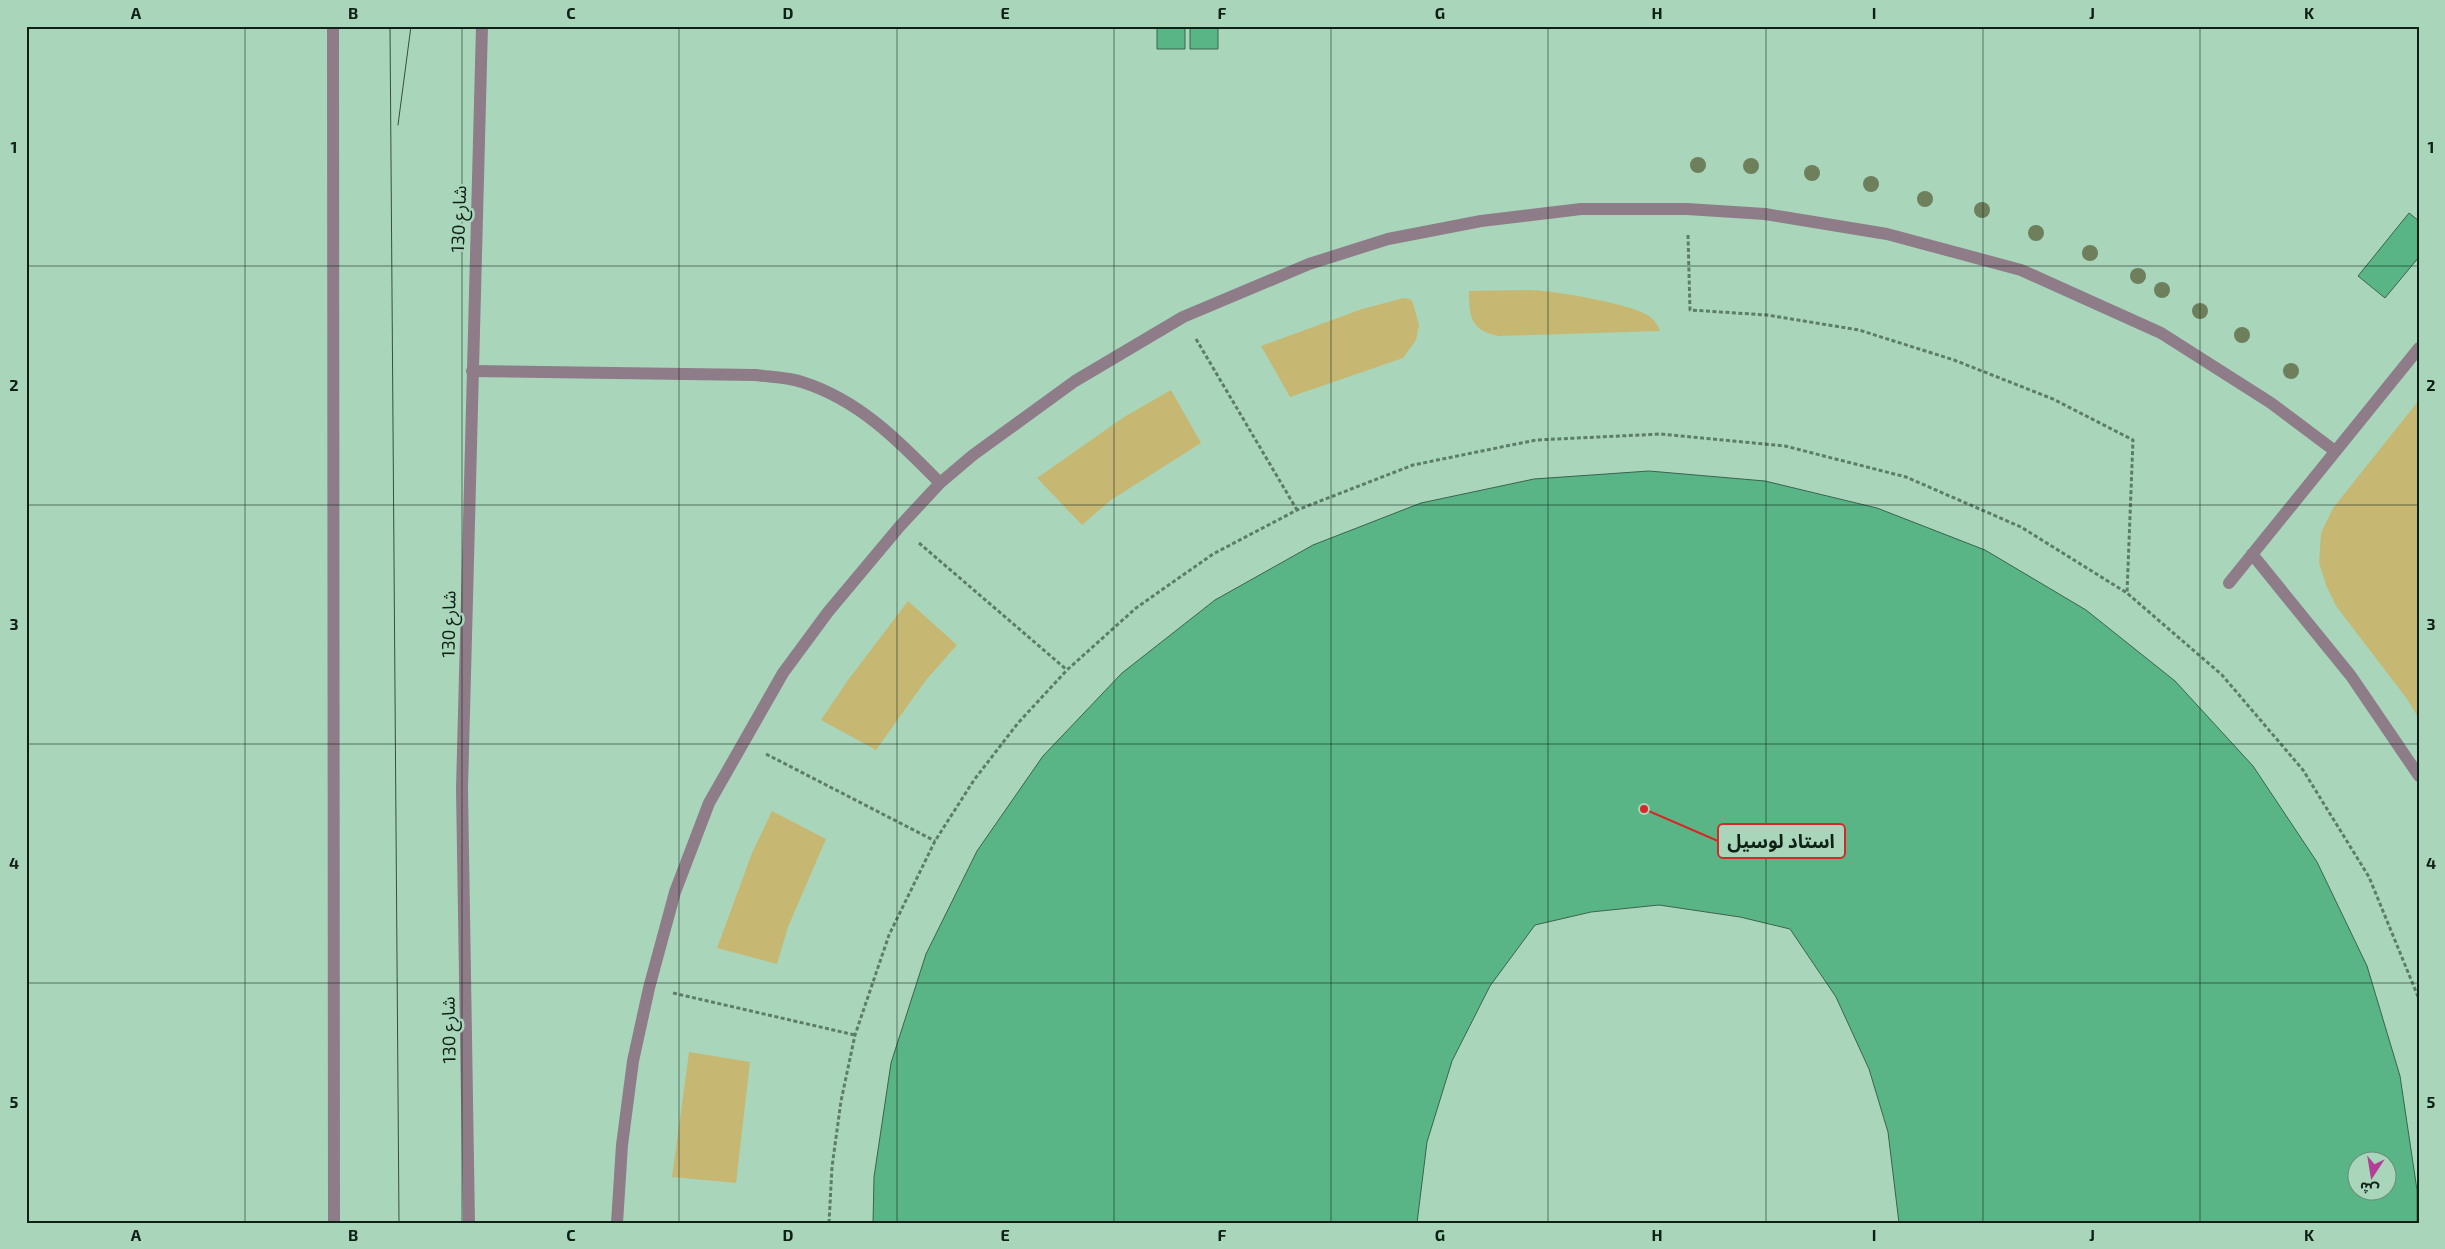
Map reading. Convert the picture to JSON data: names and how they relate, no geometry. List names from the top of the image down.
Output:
{
  "streets": {
    "street": ["شارع 130"]
  },
  "places": ["استاد لوسيل"],
  "north": "bottom",
  "grid": {
    "columns": [
      "A",
      "B",
      "C",
      "D",
      "E",
      "F",
      "G",
      "H",
      "I",
      "J",
      "K"
    ],
    "rows": [
      "1",
      "2",
      "3",
      "4",
      "5"
    ]
  }
}
